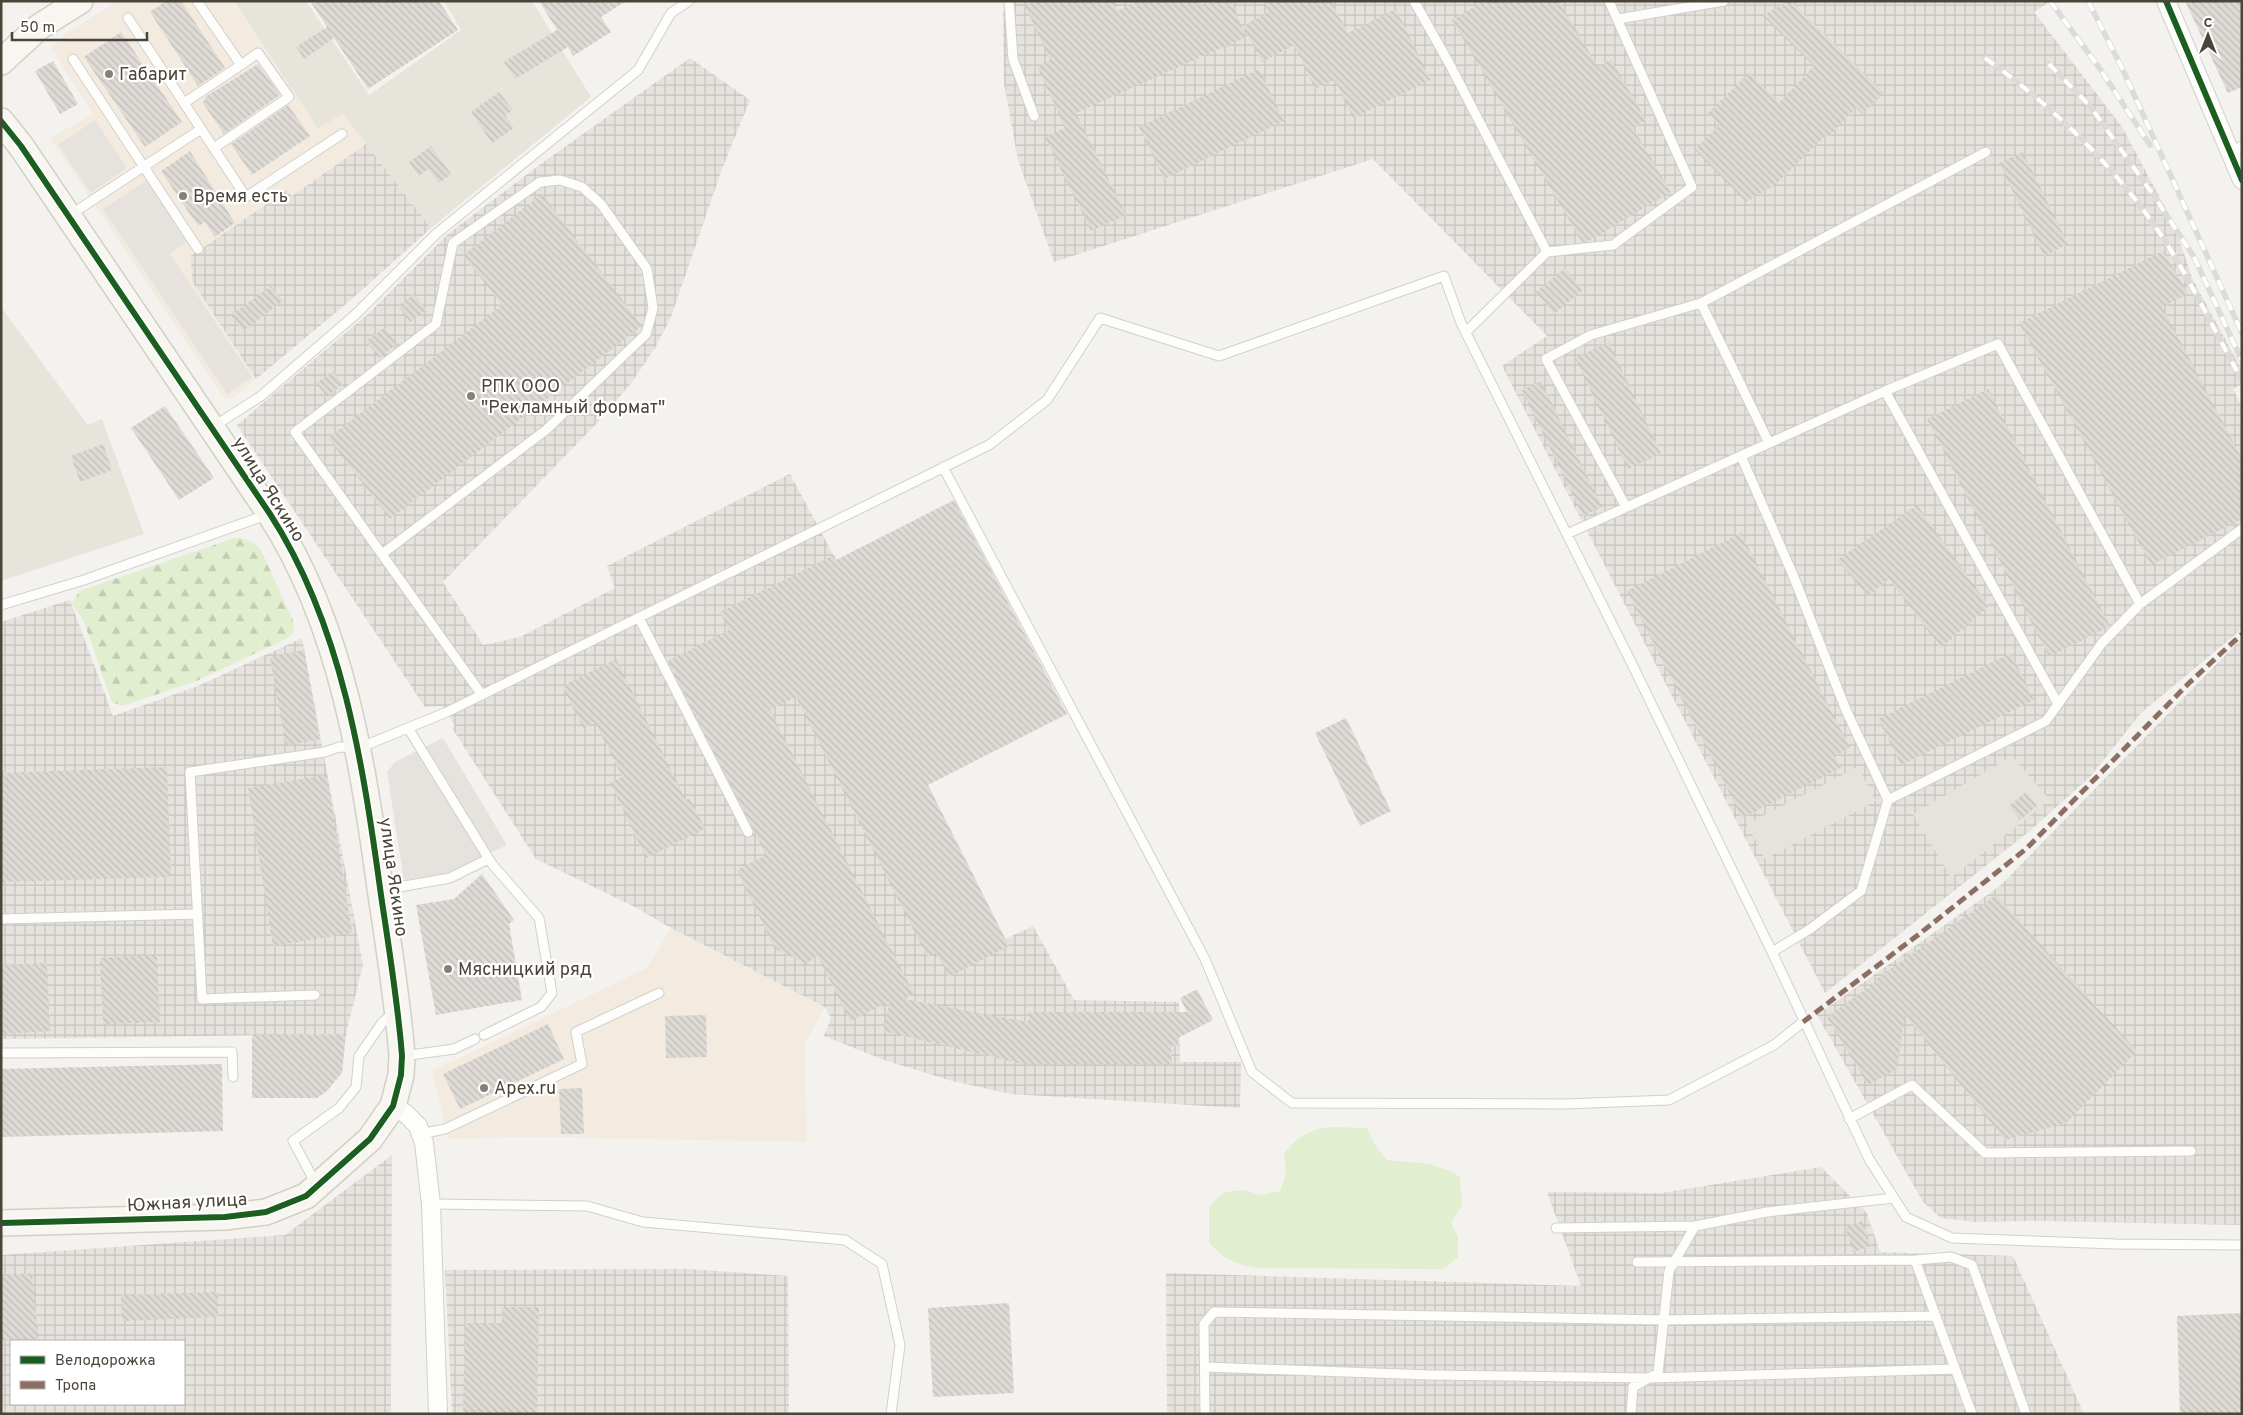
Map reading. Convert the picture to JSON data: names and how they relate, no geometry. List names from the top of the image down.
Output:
{
  "streets": {
    "street": ["улица Яскино", "Южная улица"]
  },
  "crossings": [
    ["улица Яскино", "Южная улица"]
  ],
  "places": [
    "Габарит",
    "Время есть",
    "РПК ООО \"Рекламный формат\"",
    "Мясницкий ряд",
    "Apex.ru"
  ],
  "legend": ["Велодорожка", "Тропа"],
  "scale_bar": "50 m",
  "north": "top"
}
